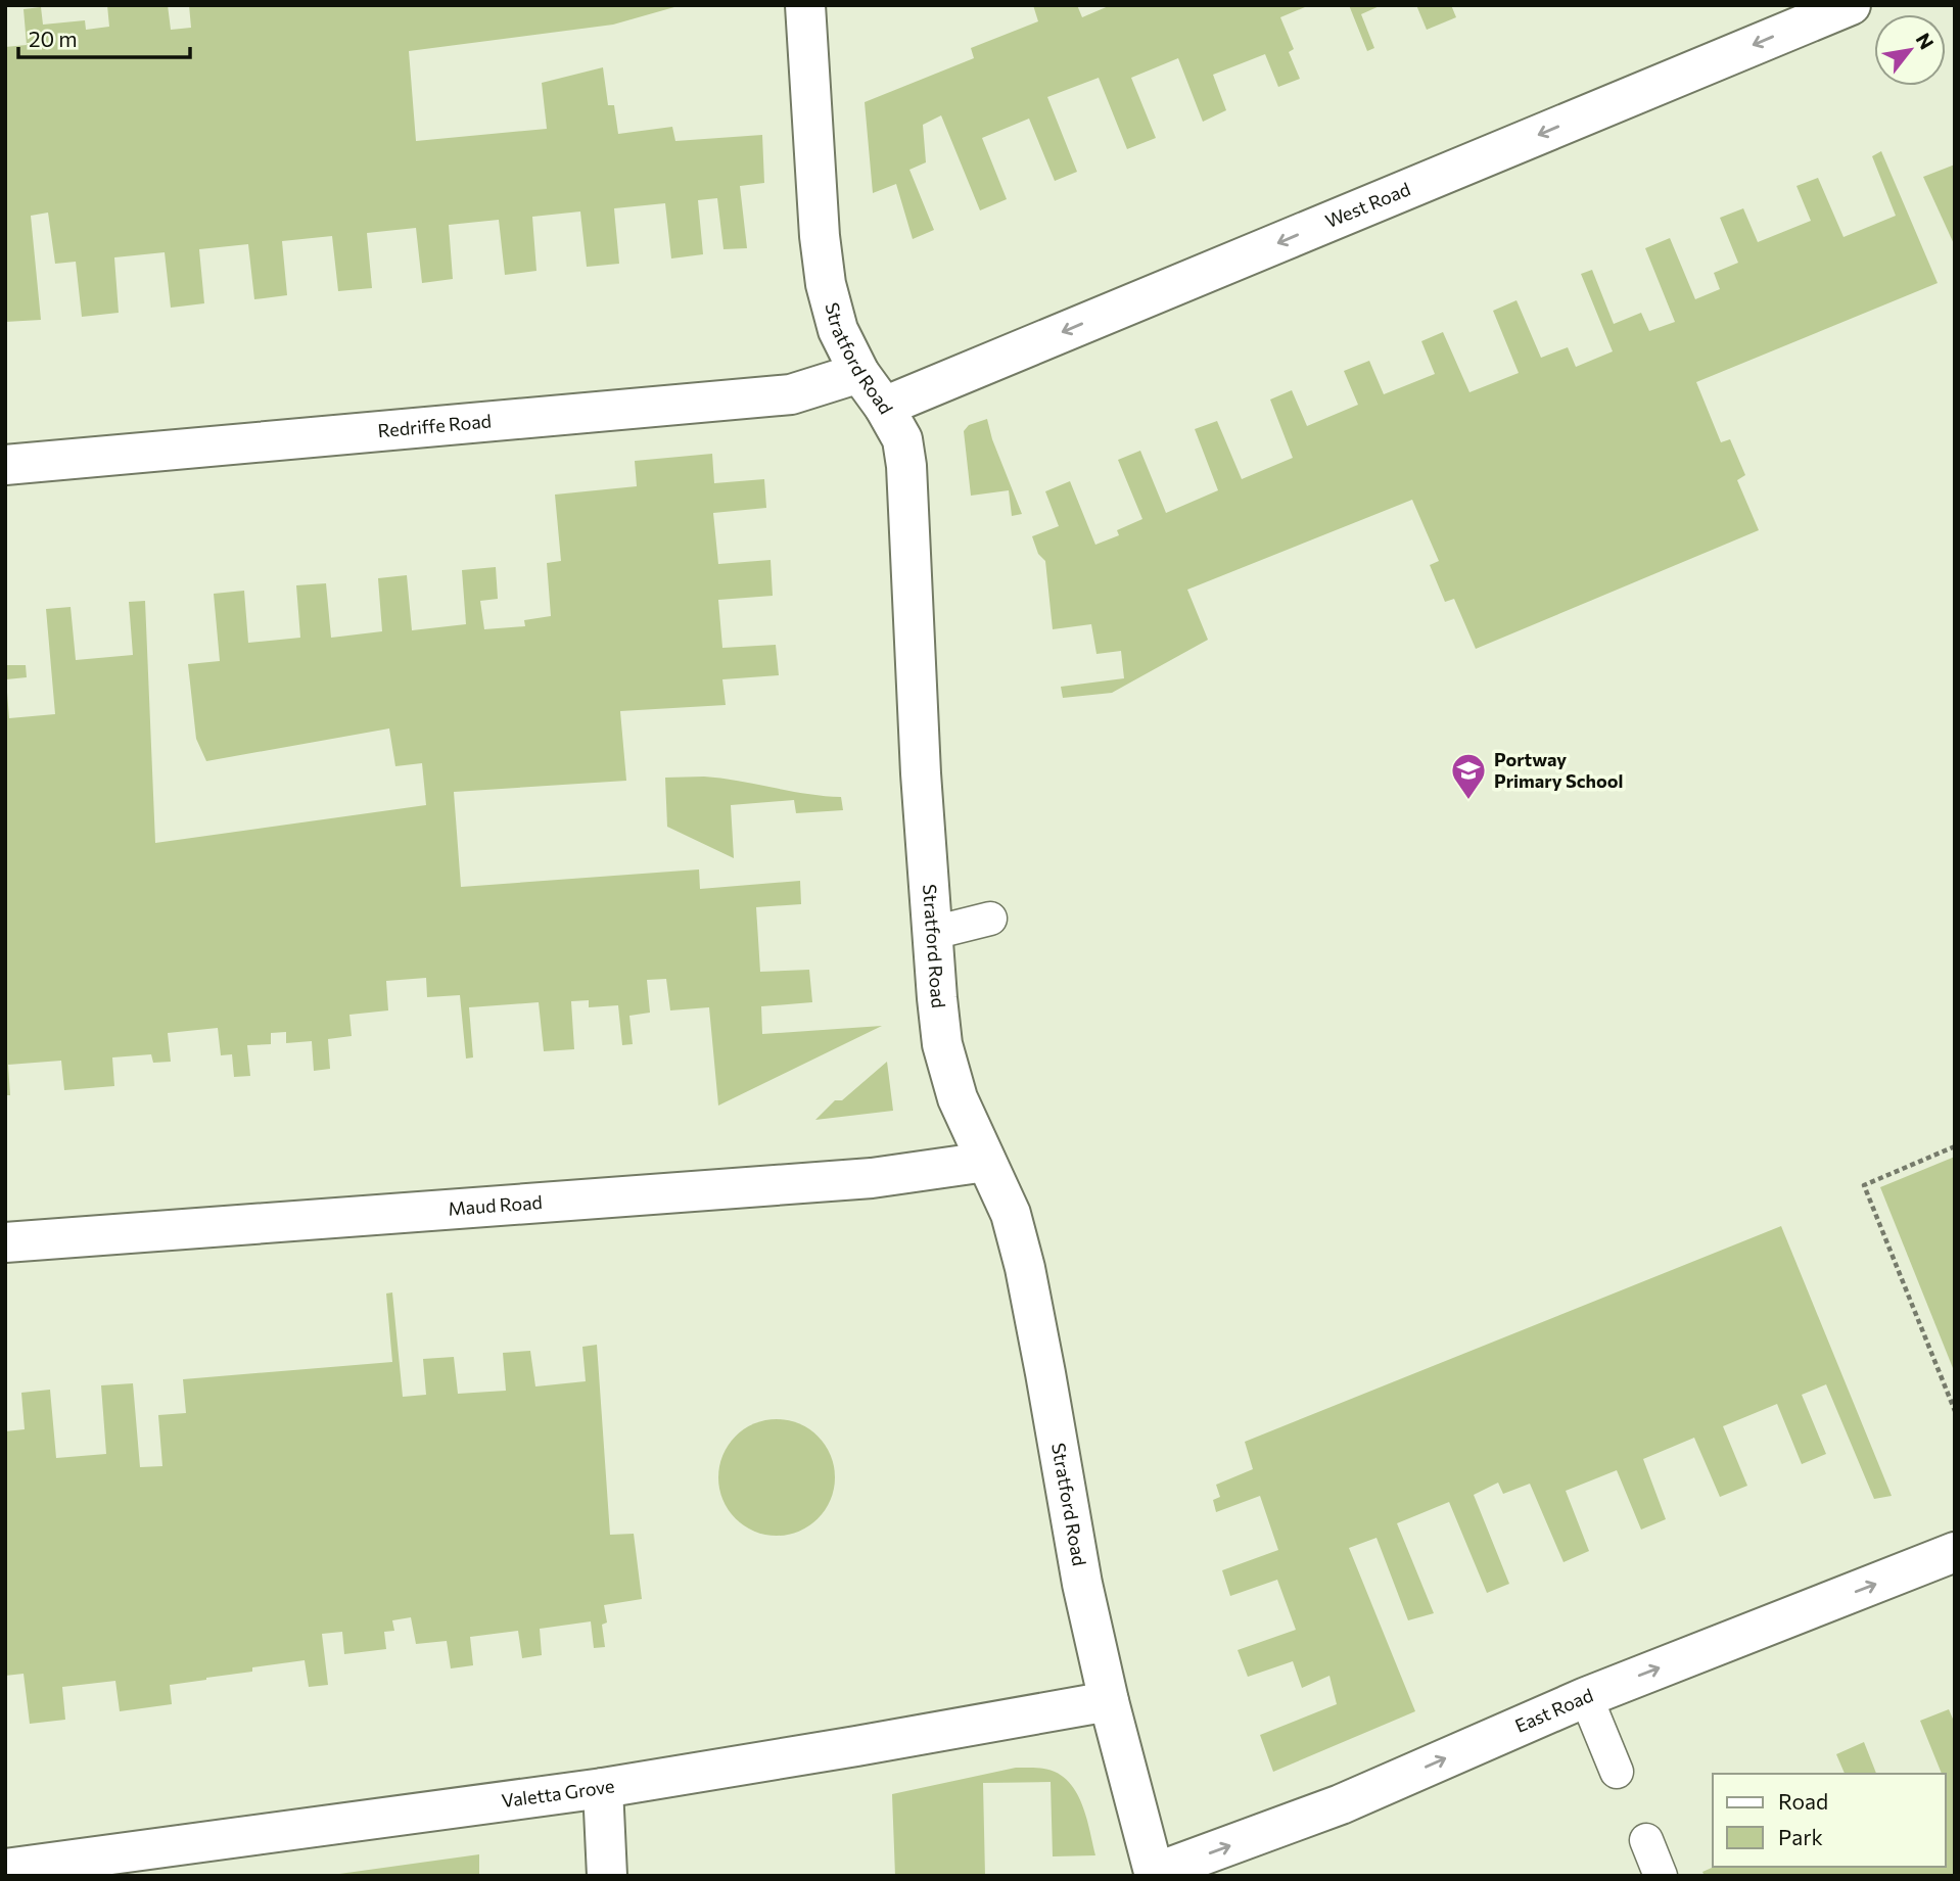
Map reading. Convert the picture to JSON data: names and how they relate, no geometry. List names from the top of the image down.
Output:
{
  "streets": {
    "street": [
      "West Road",
      "Stratford Road",
      "Redriffe Road",
      "Maud Road",
      "East Road",
      "Valetta Grove"
    ]
  },
  "crossings": [
    ["West Road", "Stratford Road"],
    ["Stratford Road", "Redriffe Road"],
    ["Stratford Road", "Maud Road"],
    ["Stratford Road", "East Road"],
    ["Stratford Road", "Valetta Grove"]
  ],
  "one_way": ["West Road", "East Road"],
  "places": {
    "school or university": ["Portway Primary School"]
  },
  "legend": ["Road", "Park"],
  "scale_bar": "20 m",
  "north": "top right"
}
